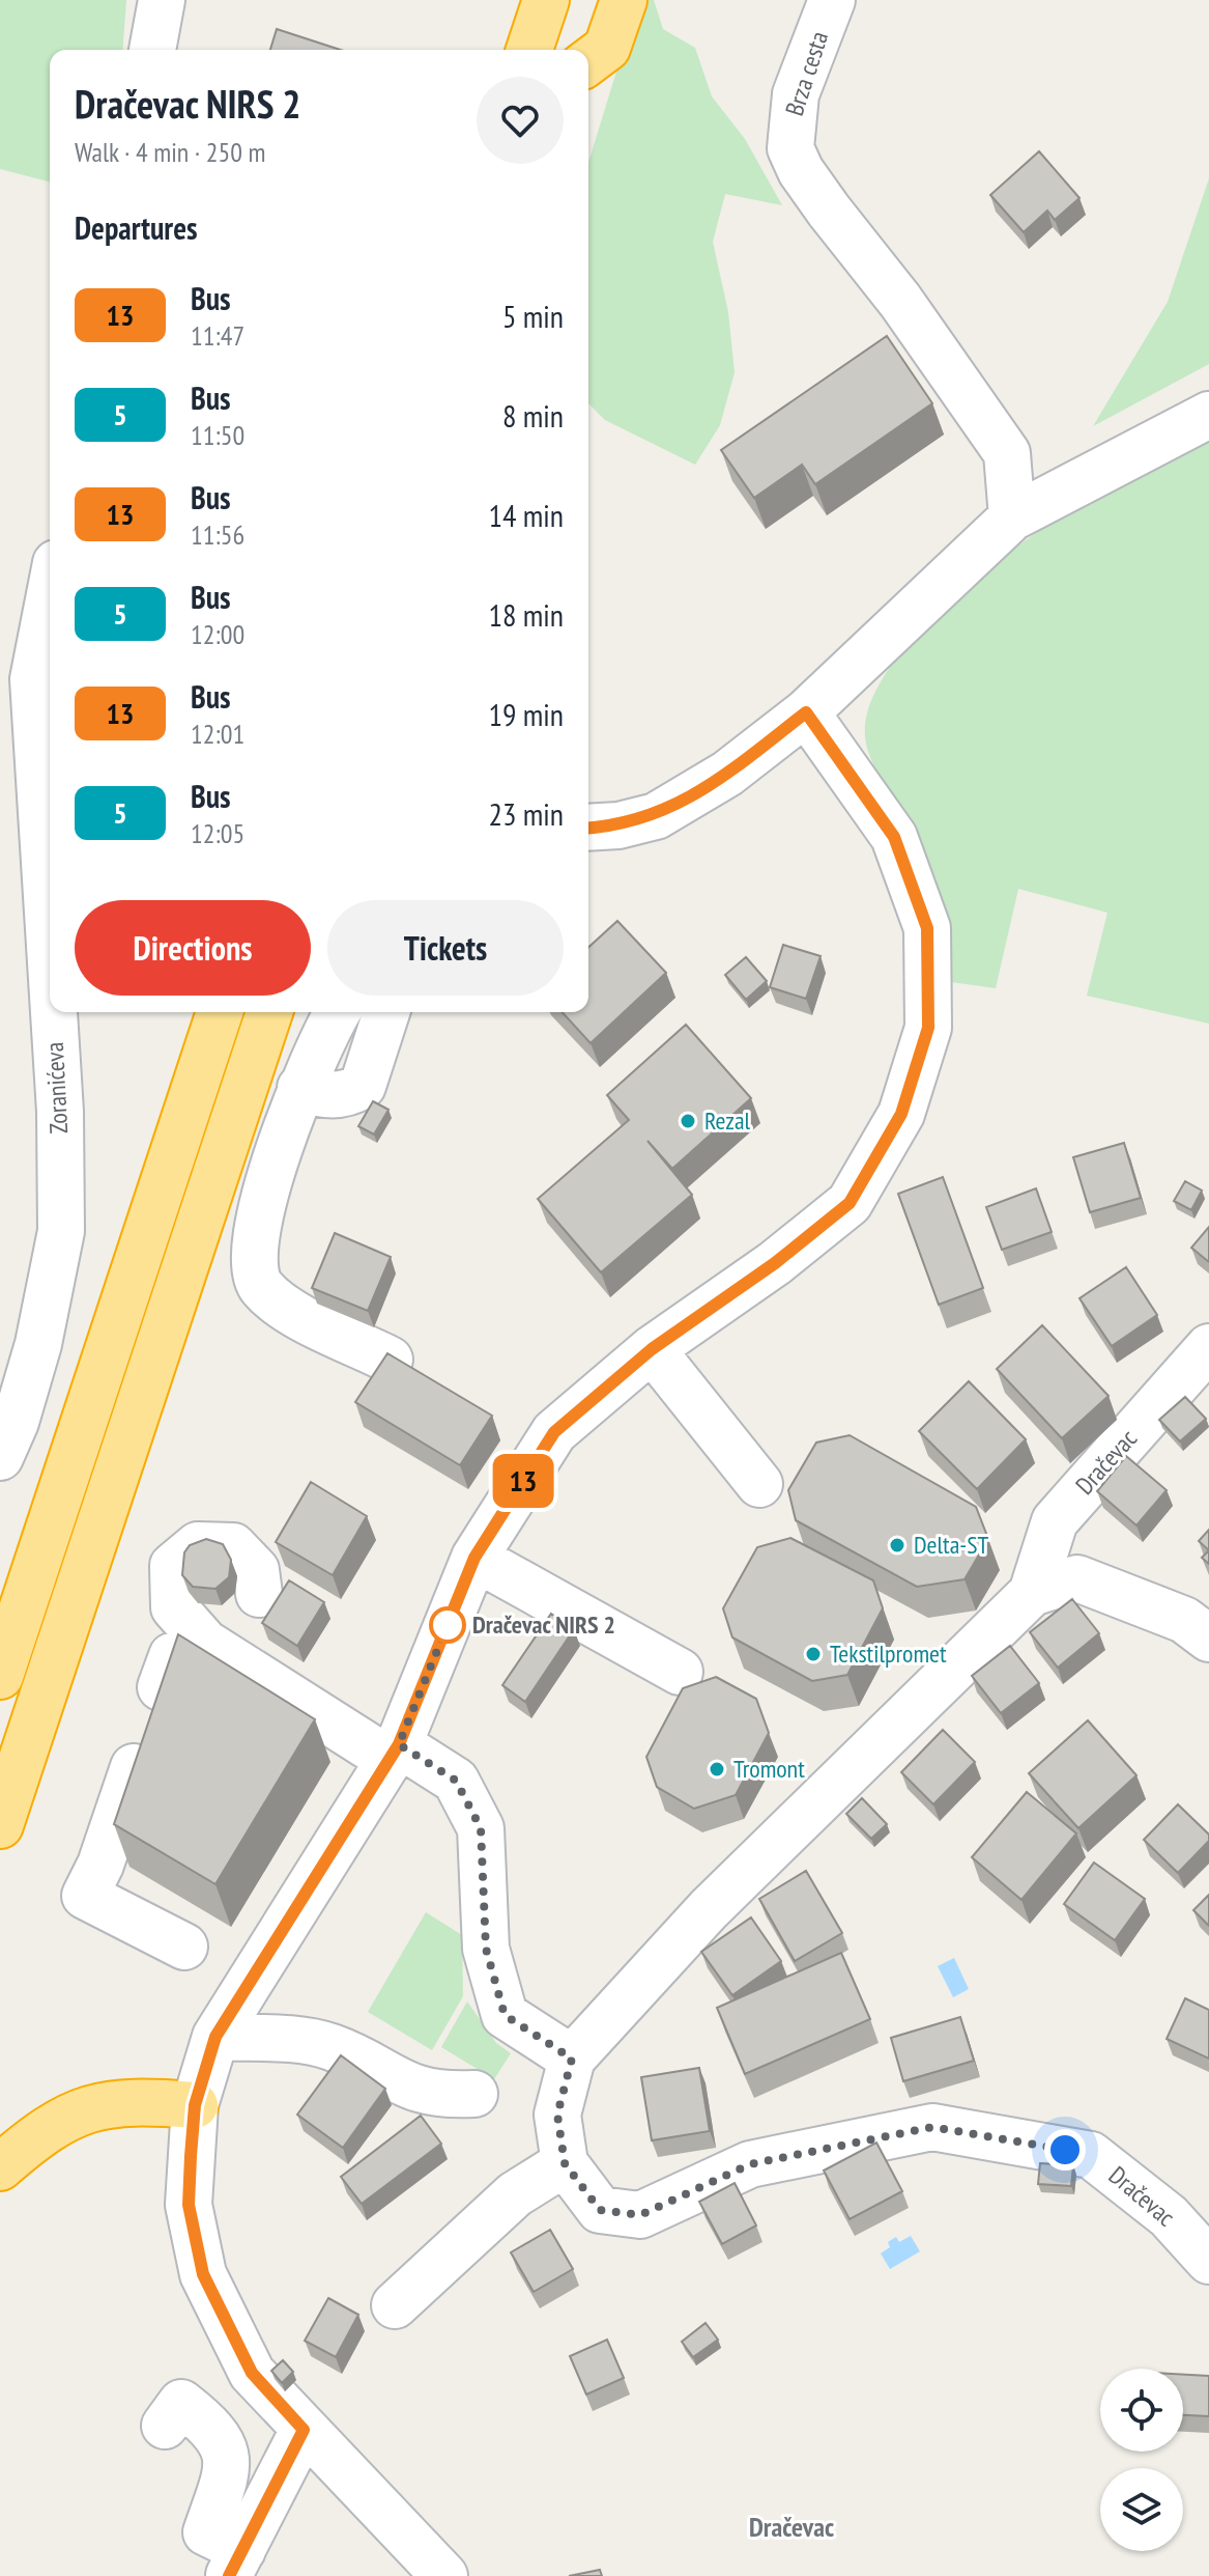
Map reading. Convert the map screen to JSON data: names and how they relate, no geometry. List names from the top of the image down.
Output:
{
  "streets": {
    "street": ["Brza cesta", "Zoranićeva", "Dračevac"]
  },
  "districts": ["Dračevac"],
  "places": [
    "Rezal",
    "Delta-ST",
    "Dračevac NIRS 2",
    "Tekstilpromet",
    "Tromont"
  ],
  "lines": ["bus line 13"],
  "page": {
    "on_map": "13",
    "heading": [
      ["Dračevac NIRS 2", "Walk · 4 min · 250 m"],
      "Departures"
    ],
    "list": [
      {
        "mark": "13",
        "name": "Bus",
        "note": "11:47",
        "value": "5 min"
      },
      {
        "mark": "5",
        "name": "Bus",
        "note": "11:50",
        "value": "8 min"
      },
      {
        "mark": "13",
        "name": "Bus",
        "note": "11:56",
        "value": "14 min"
      },
      {
        "mark": "5",
        "name": "Bus",
        "note": "12:00",
        "value": "18 min"
      },
      {
        "mark": "13",
        "name": "Bus",
        "note": "12:01",
        "value": "19 min"
      },
      {
        "mark": "5",
        "name": "Bus",
        "note": "12:05",
        "value": "23 min"
      }
    ],
    "buttons": ["Directions", "Tickets"]
  }
}
